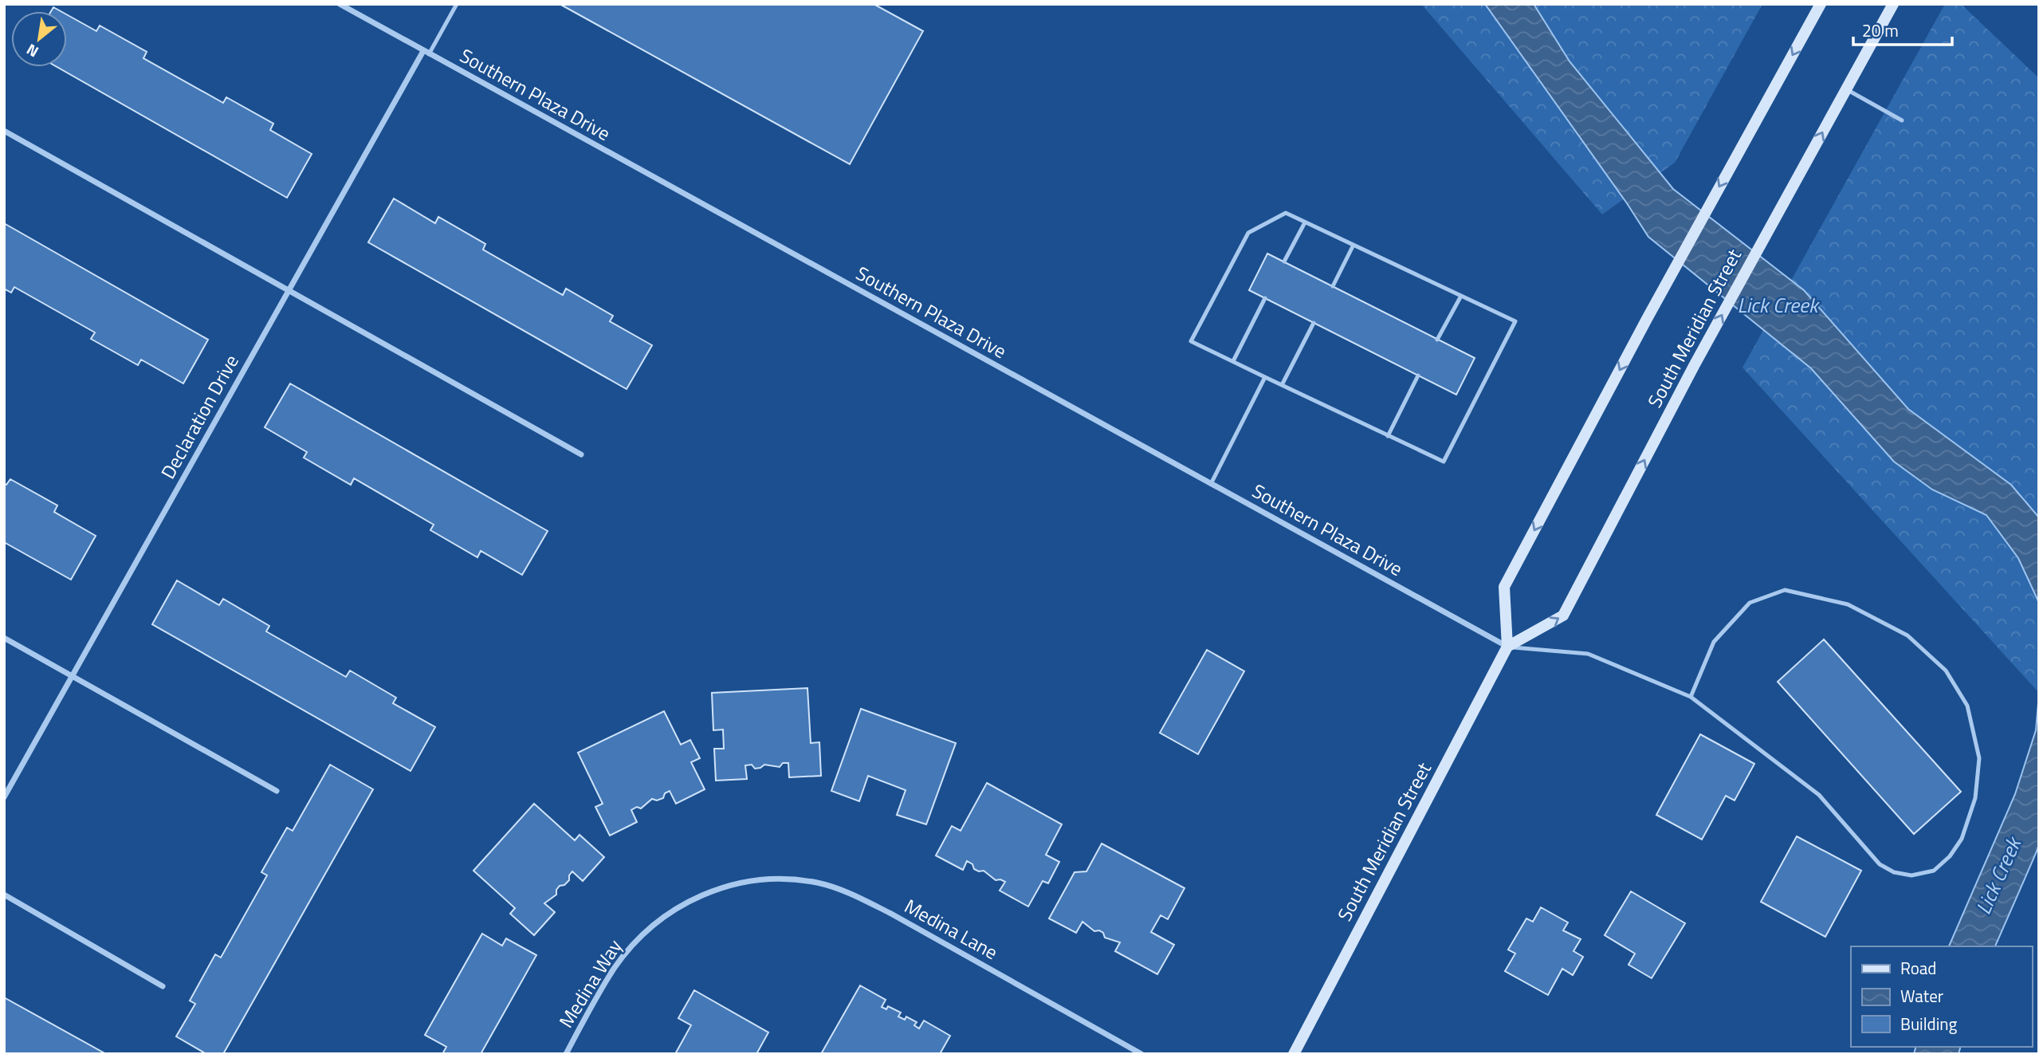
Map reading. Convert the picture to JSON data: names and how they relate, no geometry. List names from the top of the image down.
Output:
{
  "streets": {
    "main road": ["South Meridian Street"],
    "street": [
      "Southern Plaza Drive",
      "Declaration Drive",
      "Medina Lane",
      "Medina Way"
    ]
  },
  "crossings": [
    ["Southern Plaza Drive", "South Meridian Street"],
    ["Southern Plaza Drive", "Declaration Drive"],
    ["Medina Lane", "Medina Way"]
  ],
  "water": ["Lick Creek"],
  "legend": ["Road", "Water", "Building"],
  "scale_bar": "20 m",
  "north": "bottom left"
}
